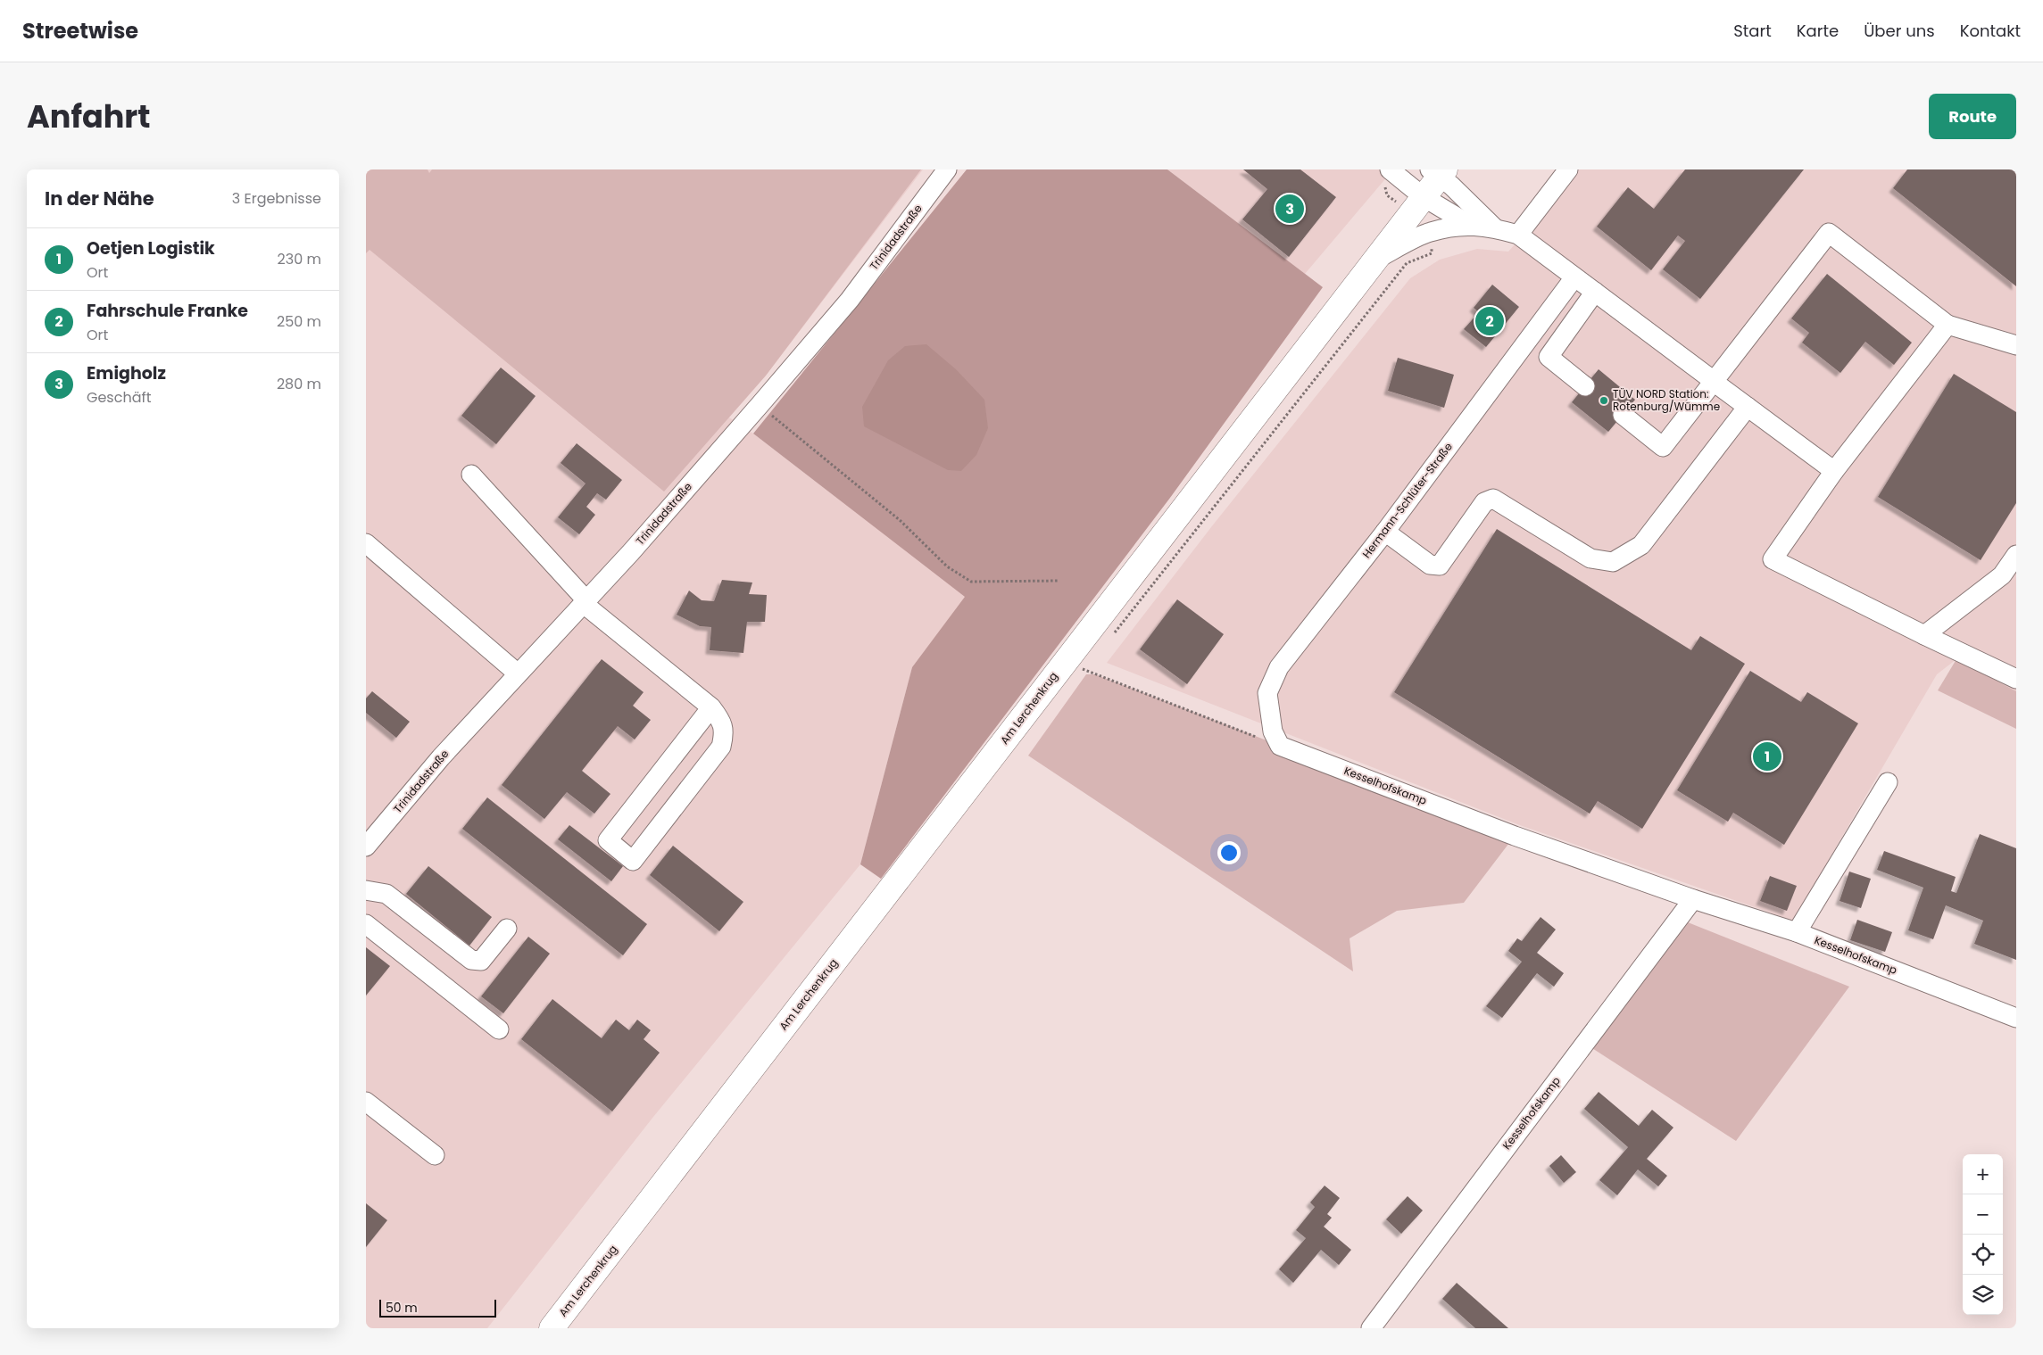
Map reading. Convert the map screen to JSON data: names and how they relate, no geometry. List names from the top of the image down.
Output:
{
  "streets": {
    "main road": ["Am Lerchenkrug"],
    "street": ["Trinidadstraße", "Hermann-Schlüter-Straße", "Kesselhofskamp"]
  },
  "crossings": [
    ["Hermann-Schlüter-Straße", "Kesselhofskamp"]
  ],
  "places": ["TÜV NORD Station: Rotenburg/Wümme"],
  "scale_bar": "50 m",
  "page": {
    "header": "Streetwise",
    "nav": [
      "Start",
      "Karte",
      "Über uns",
      "Kontakt"
    ],
    "title": "Anfahrt",
    "buttons": "Route",
    "heading": ["In der Nähe", "3 Ergebnisse"],
    "pins": ["3", "2", "1"],
    "list": [
      {
        "mark": "1",
        "name": "Oetjen Logistik",
        "note": "Ort",
        "value": "230 m"
      },
      {
        "mark": "2",
        "name": "Fahrschule Franke",
        "note": "Ort",
        "value": "250 m"
      },
      {
        "mark": "3",
        "name": "Emigholz",
        "note": "Geschäft",
        "value": "280 m"
      }
    ],
    "map_buttons": ["+", "−"],
    "scale": "50 m"
  }
}
